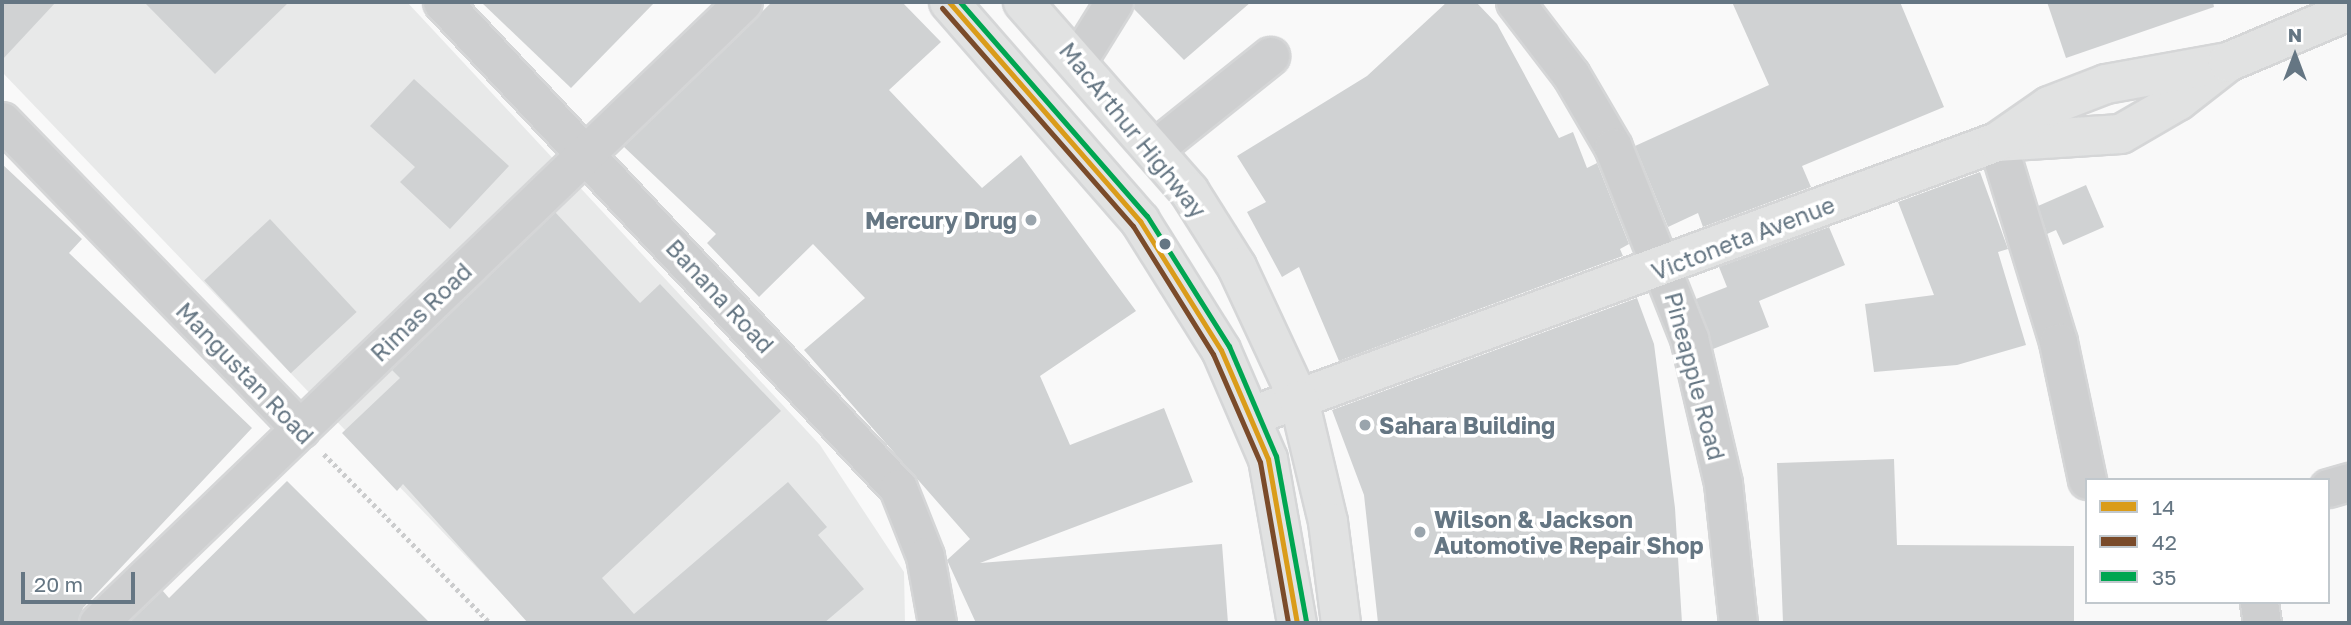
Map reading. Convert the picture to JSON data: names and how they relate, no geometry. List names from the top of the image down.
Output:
{
  "streets": {
    "main road": ["MacArthur Highway", "Victoneta Avenue"],
    "street": [
      "Banana Road",
      "Rimas Road",
      "Mangustan Road",
      "Pineapple Road"
    ]
  },
  "crossings": [
    ["MacArthur Highway", "Victoneta Avenue"],
    ["Victoneta Avenue", "Pineapple Road"],
    ["Banana Road", "Rimas Road"],
    ["Rimas Road", "Mangustan Road"]
  ],
  "places": ["Mercury Drug", "Sahara Building", "Wilson & Jackson Automotive Repair Shop"],
  "lines": ["transit line 14", "transit line 35", "transit line 42"],
  "legend": ["14", "42", "35"],
  "scale_bar": "20 m",
  "north": "top"
}
